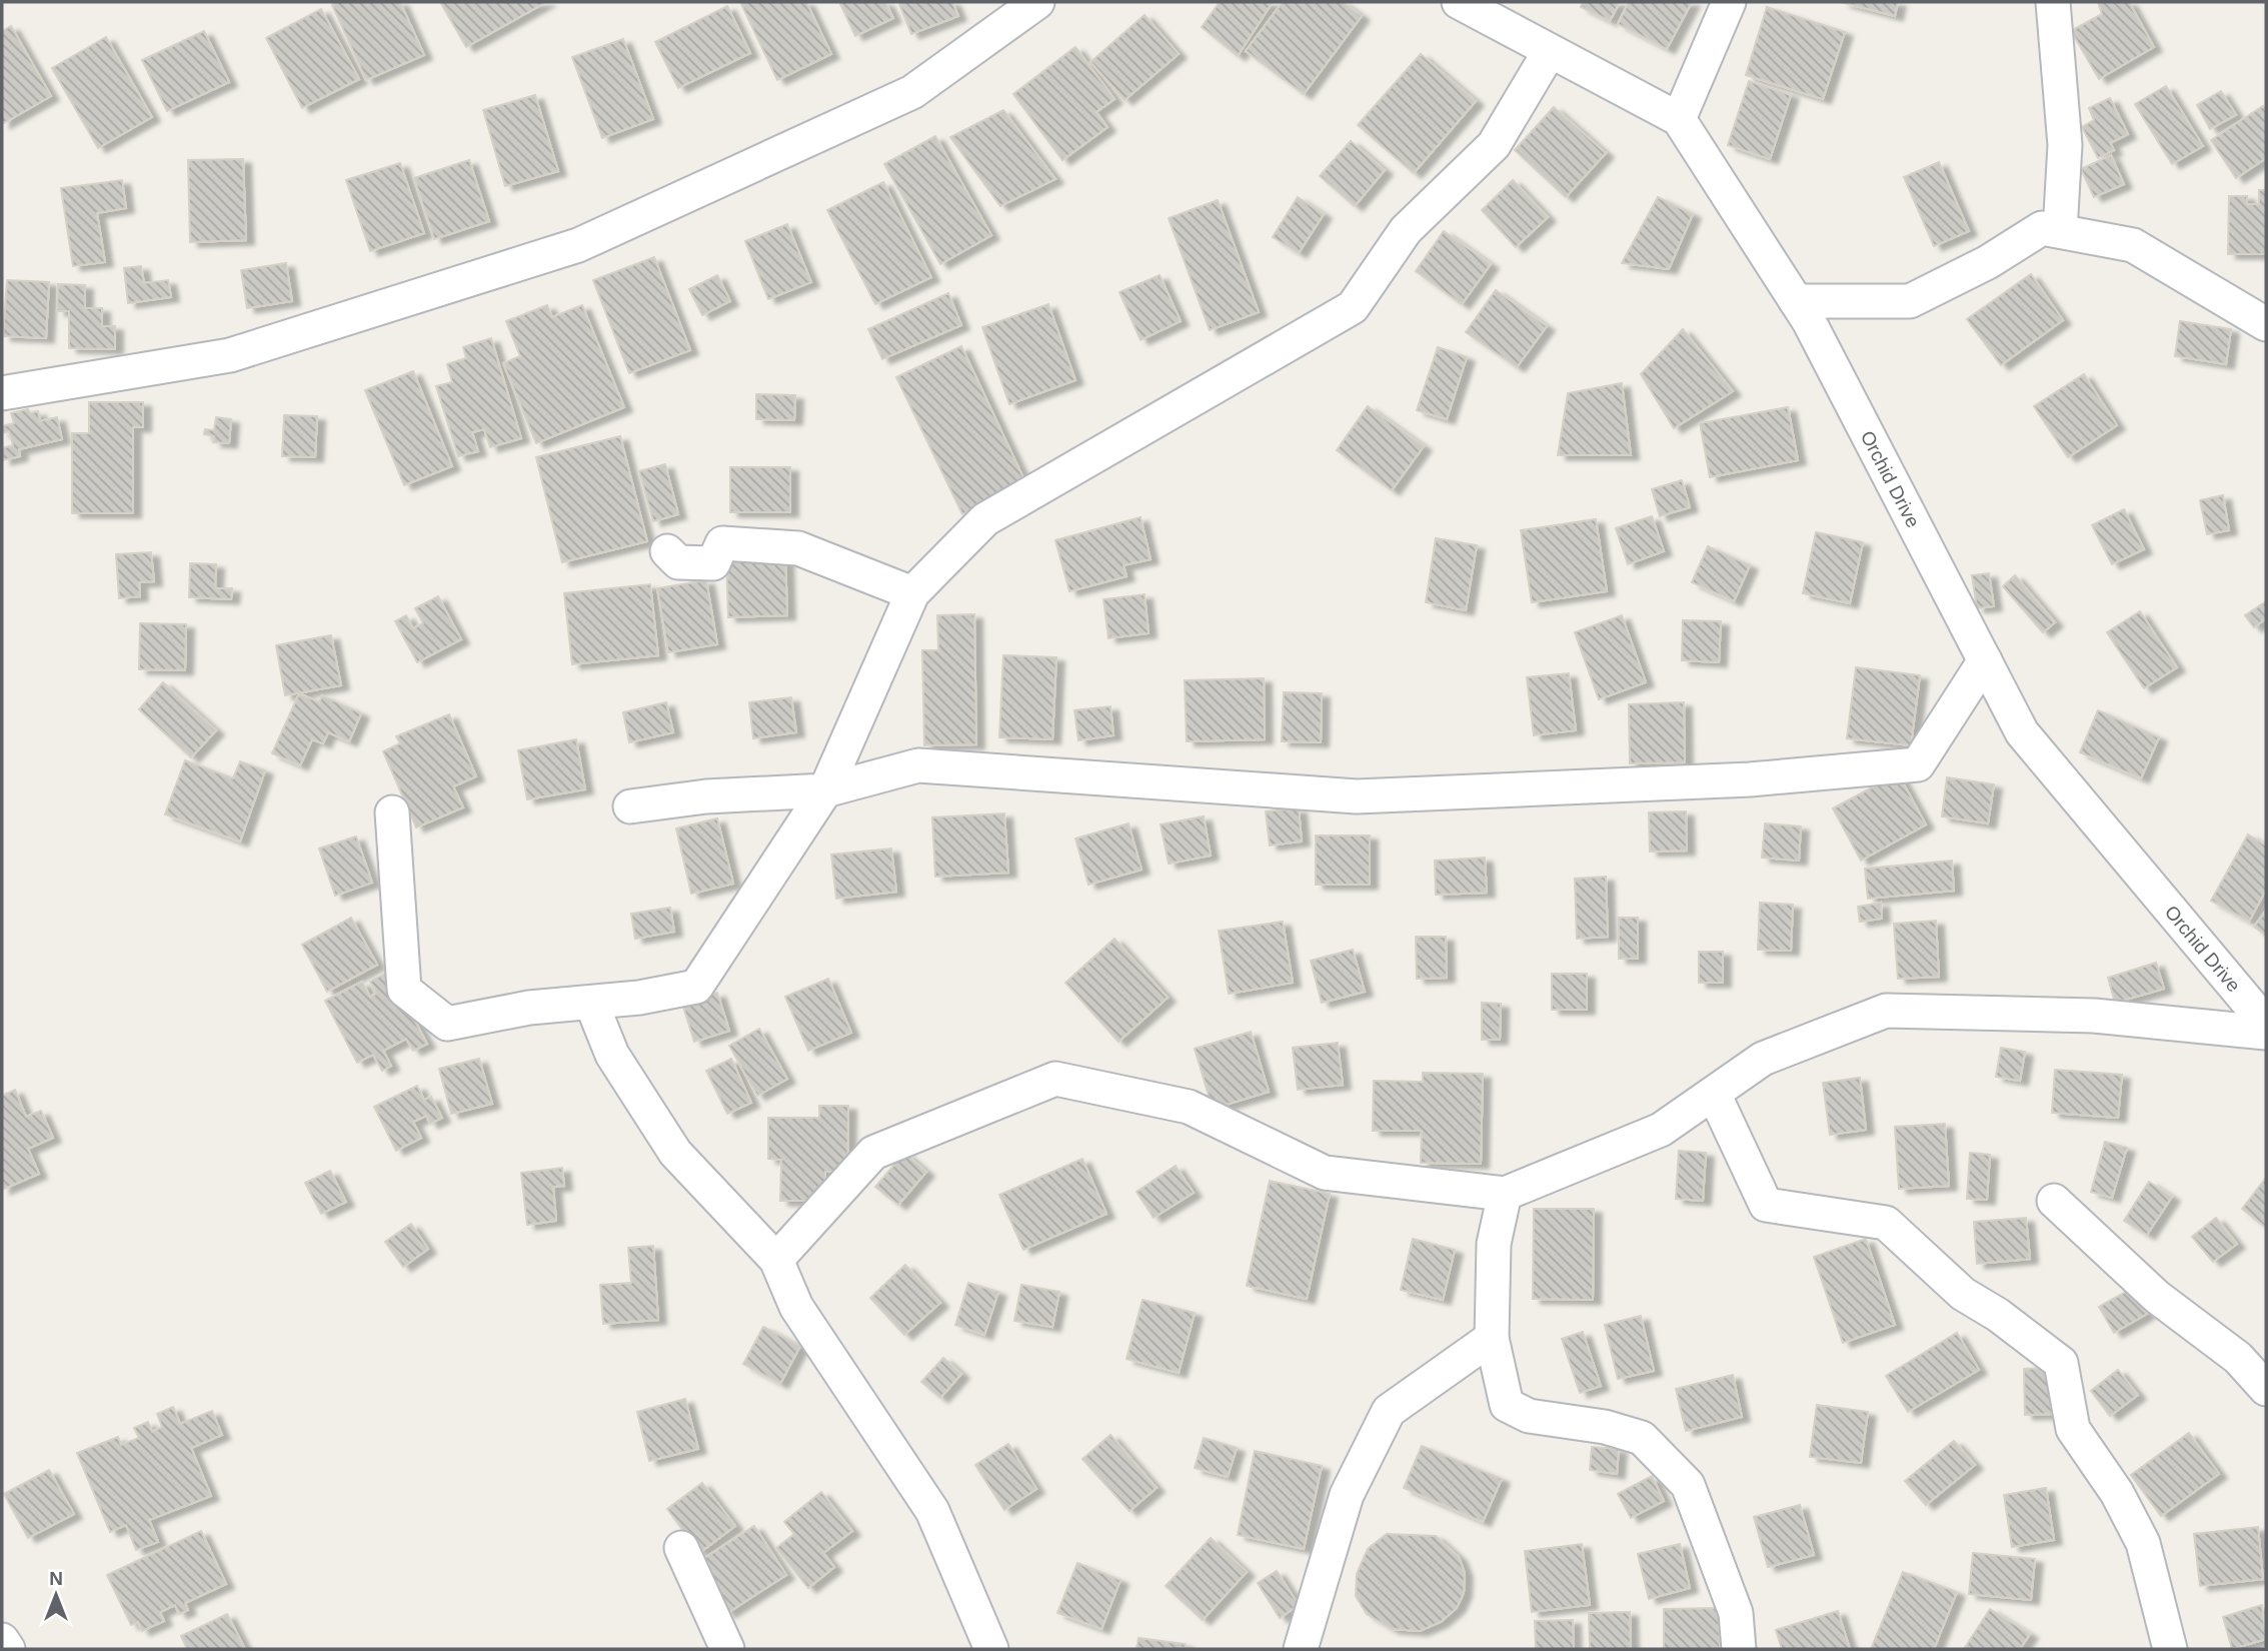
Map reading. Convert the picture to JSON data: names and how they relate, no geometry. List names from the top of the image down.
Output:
{
  "streets": {
    "street": ["Orchid Drive"]
  },
  "north": "top"
}
